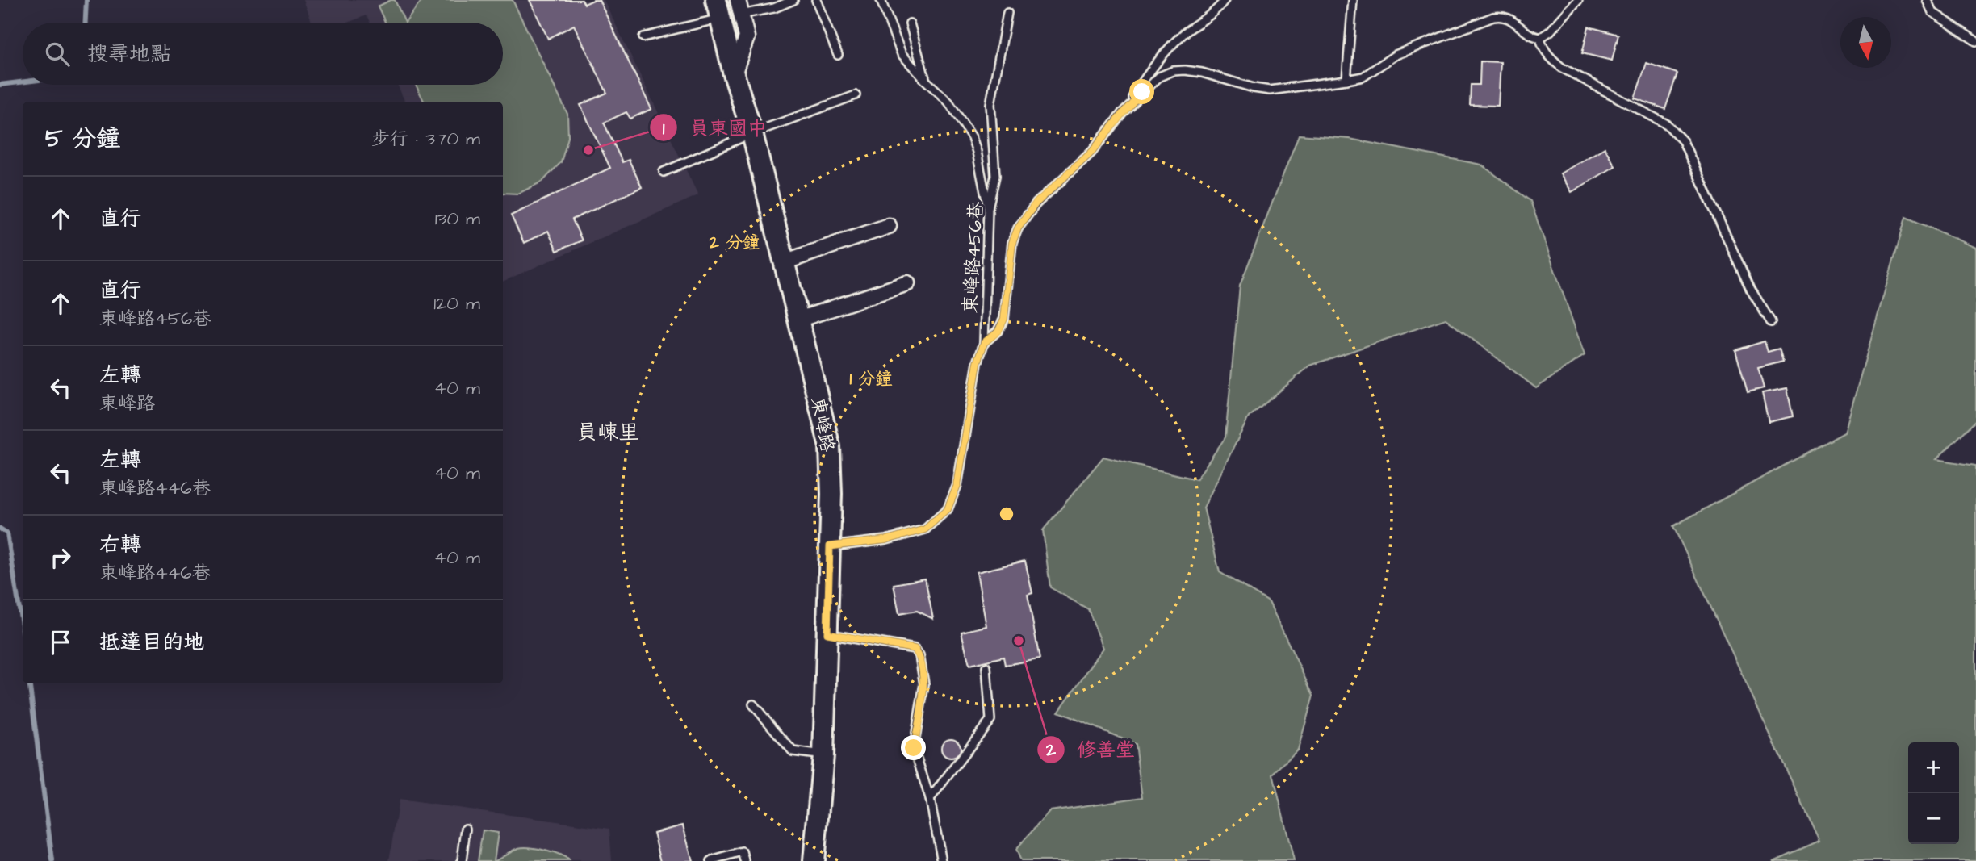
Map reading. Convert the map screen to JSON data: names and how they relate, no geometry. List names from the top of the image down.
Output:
{
  "streets": {
    "main road": ["東峰路"],
    "lane": ["東峰路456巷"]
  },
  "crossings": [
    ["東峰路456巷", "東峰路"]
  ],
  "districts": ["員崠里"],
  "places": ["員東國中", "修善堂"],
  "north": "bottom",
  "page": {
    "search": "搜尋地點",
    "heading": ["5 分鐘", "步行 · 370 m"],
    "list": [
      ["直行", "130 m"],
      ["直行", "東峰路456巷", "120 m"],
      ["左轉", "東峰路", "40 m"],
      ["左轉", "東峰路446巷", "40 m"],
      ["右轉", "東峰路446巷", "40 m"],
      "抵達目的地"
    ],
    "map_buttons": ["+", "−"]
  },
  "rings": ["2 分鐘", "1 分鐘"]
}
